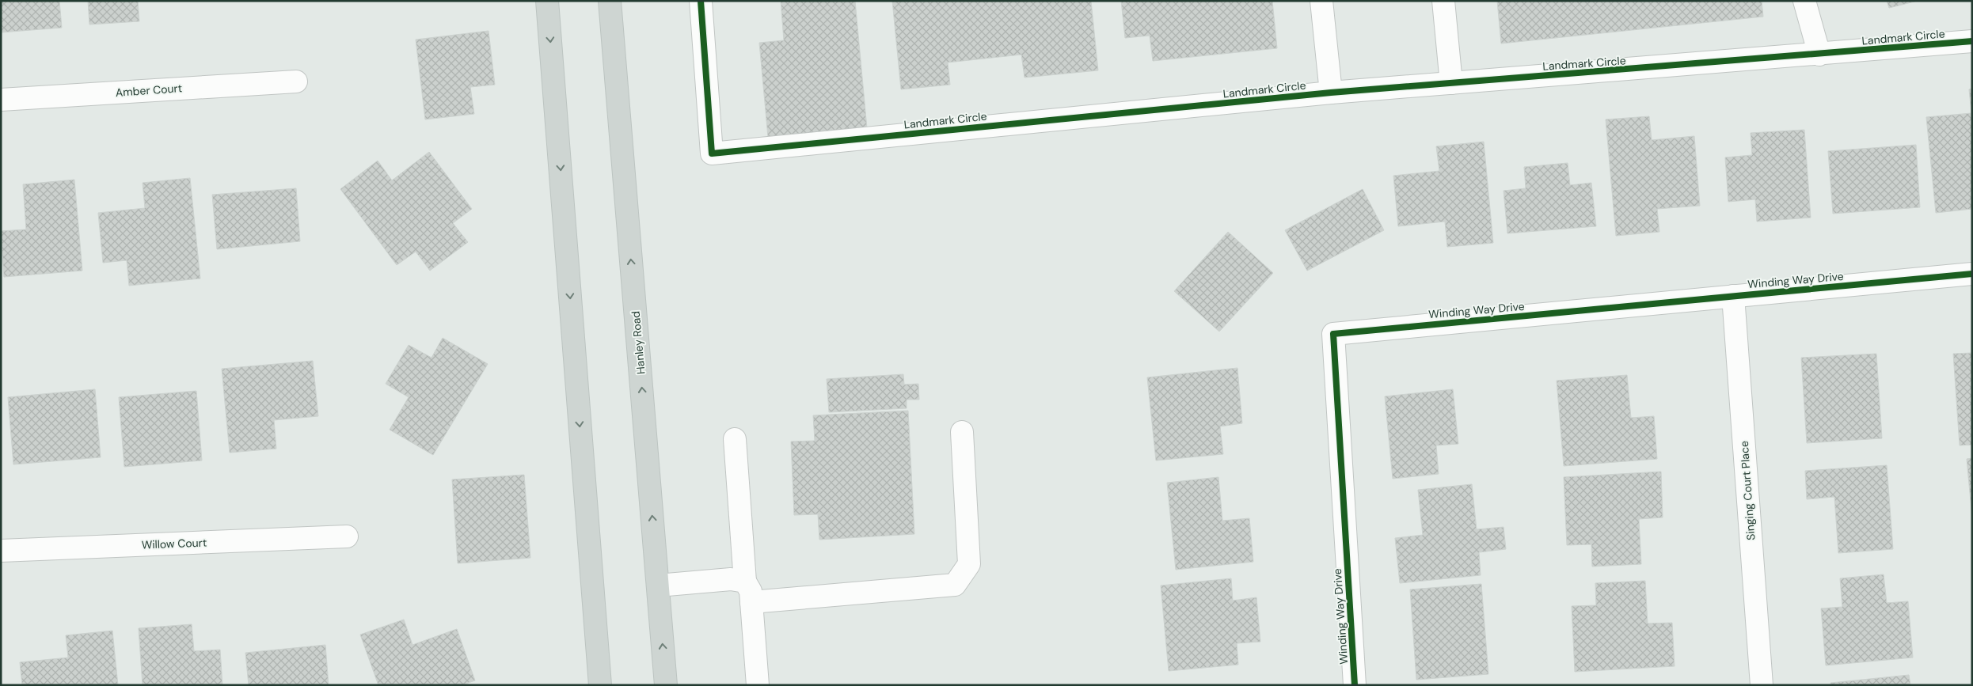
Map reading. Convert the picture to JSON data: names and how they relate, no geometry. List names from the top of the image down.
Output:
{
  "streets": {
    "main road": ["Hanley Road"],
    "street": [
      "Landmark Circle",
      "Amber Court",
      "Winding Way Drive",
      "Singing Court Place",
      "Willow Court"
    ]
  },
  "crossings": [
    ["Winding Way Drive", "Singing Court Place"]
  ]
}
